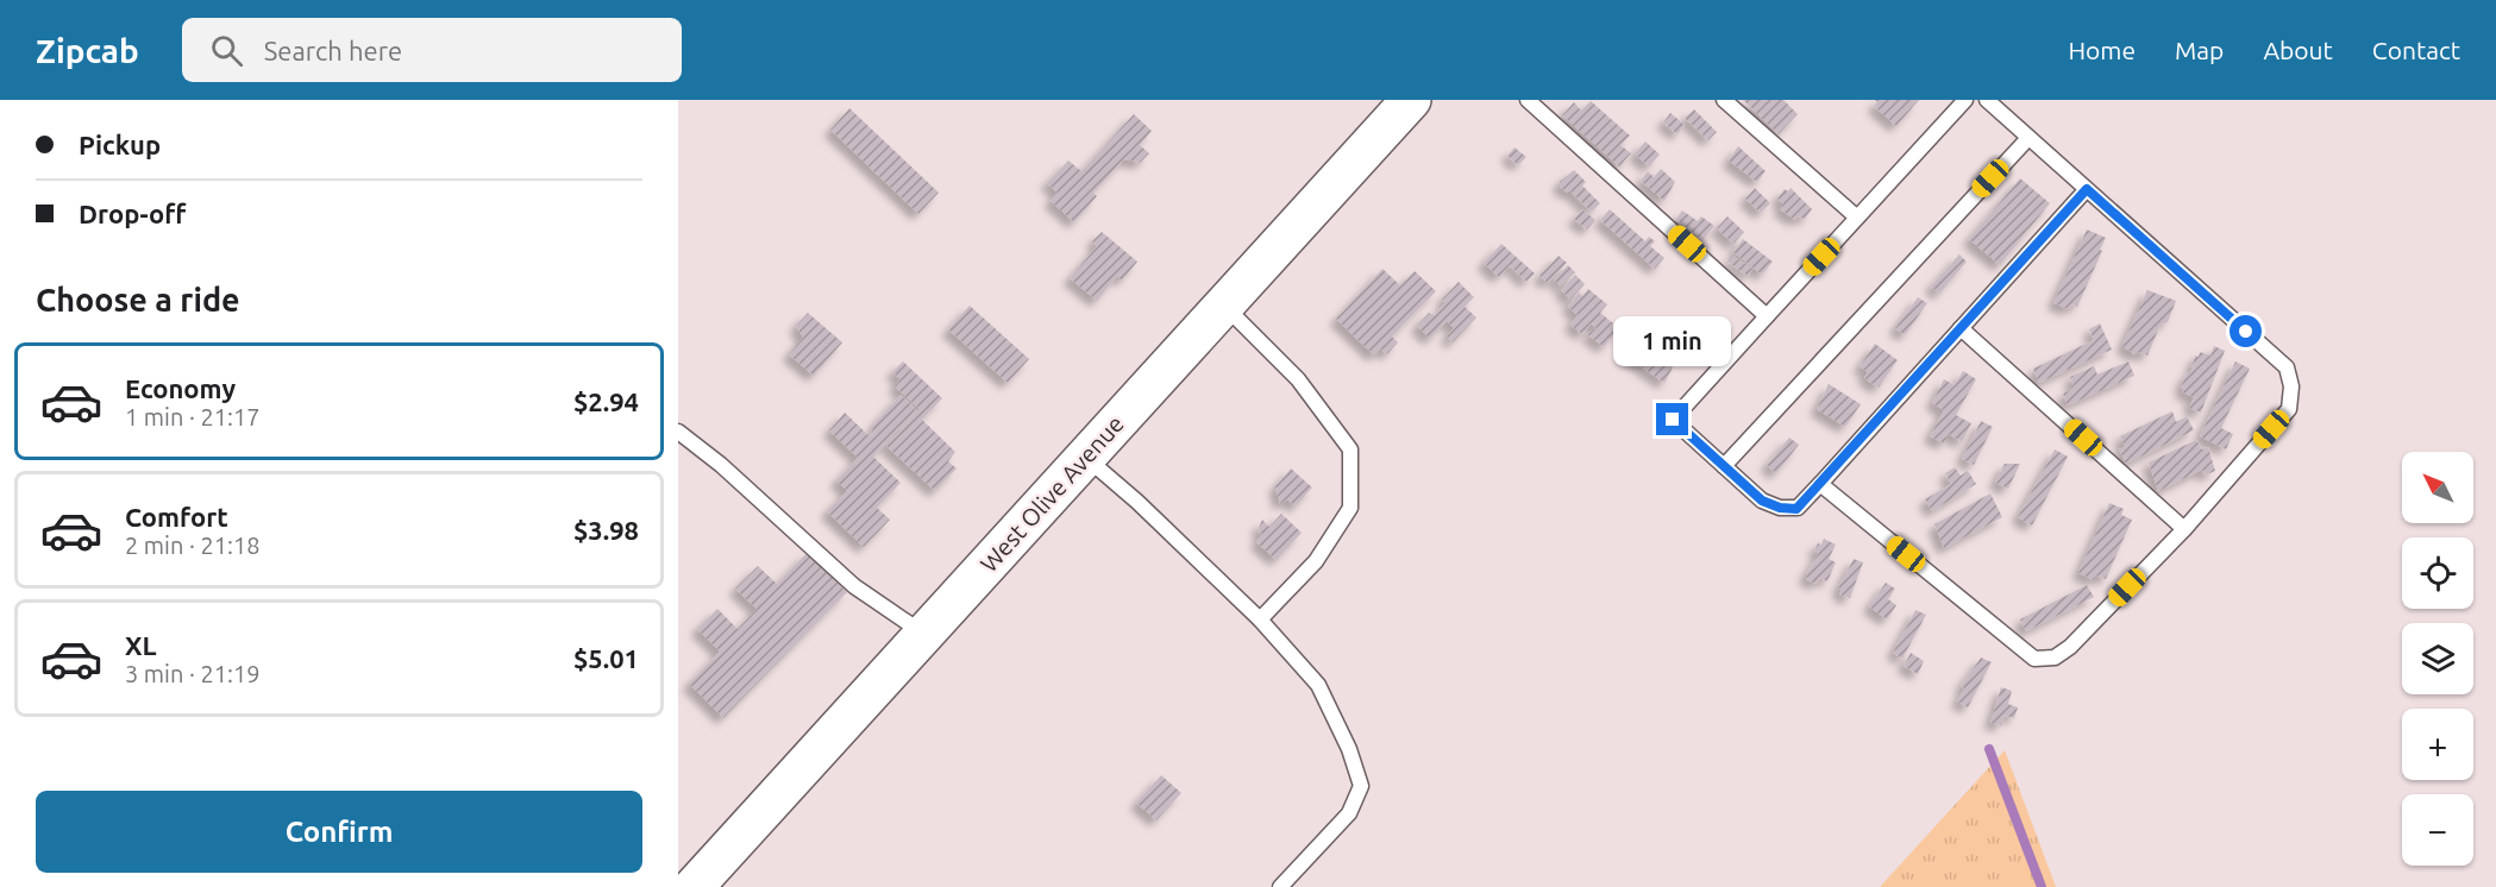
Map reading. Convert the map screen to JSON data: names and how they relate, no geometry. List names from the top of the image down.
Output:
{
  "streets": {
    "main road": ["West Olive Avenue"]
  },
  "north": "top left",
  "page": {
    "header": "Zipcab",
    "search": "Search here",
    "nav": [
      "Home",
      "Map",
      "About",
      "Contact"
    ],
    "banner": ["Pickup", "Drop-off"],
    "heading": "Choose a ride",
    "bubble": "1 min",
    "list": [
      {
        "name": "Economy",
        "note": "1 min · 21:17",
        "value": "$2.94"
      },
      {
        "name": "Comfort",
        "note": "2 min · 21:18",
        "value": "$3.98"
      },
      {
        "name": "XL",
        "note": "3 min · 21:19",
        "value": "$5.01"
      }
    ],
    "map_buttons": ["+", "−"],
    "buttons": "Confirm"
  }
}
